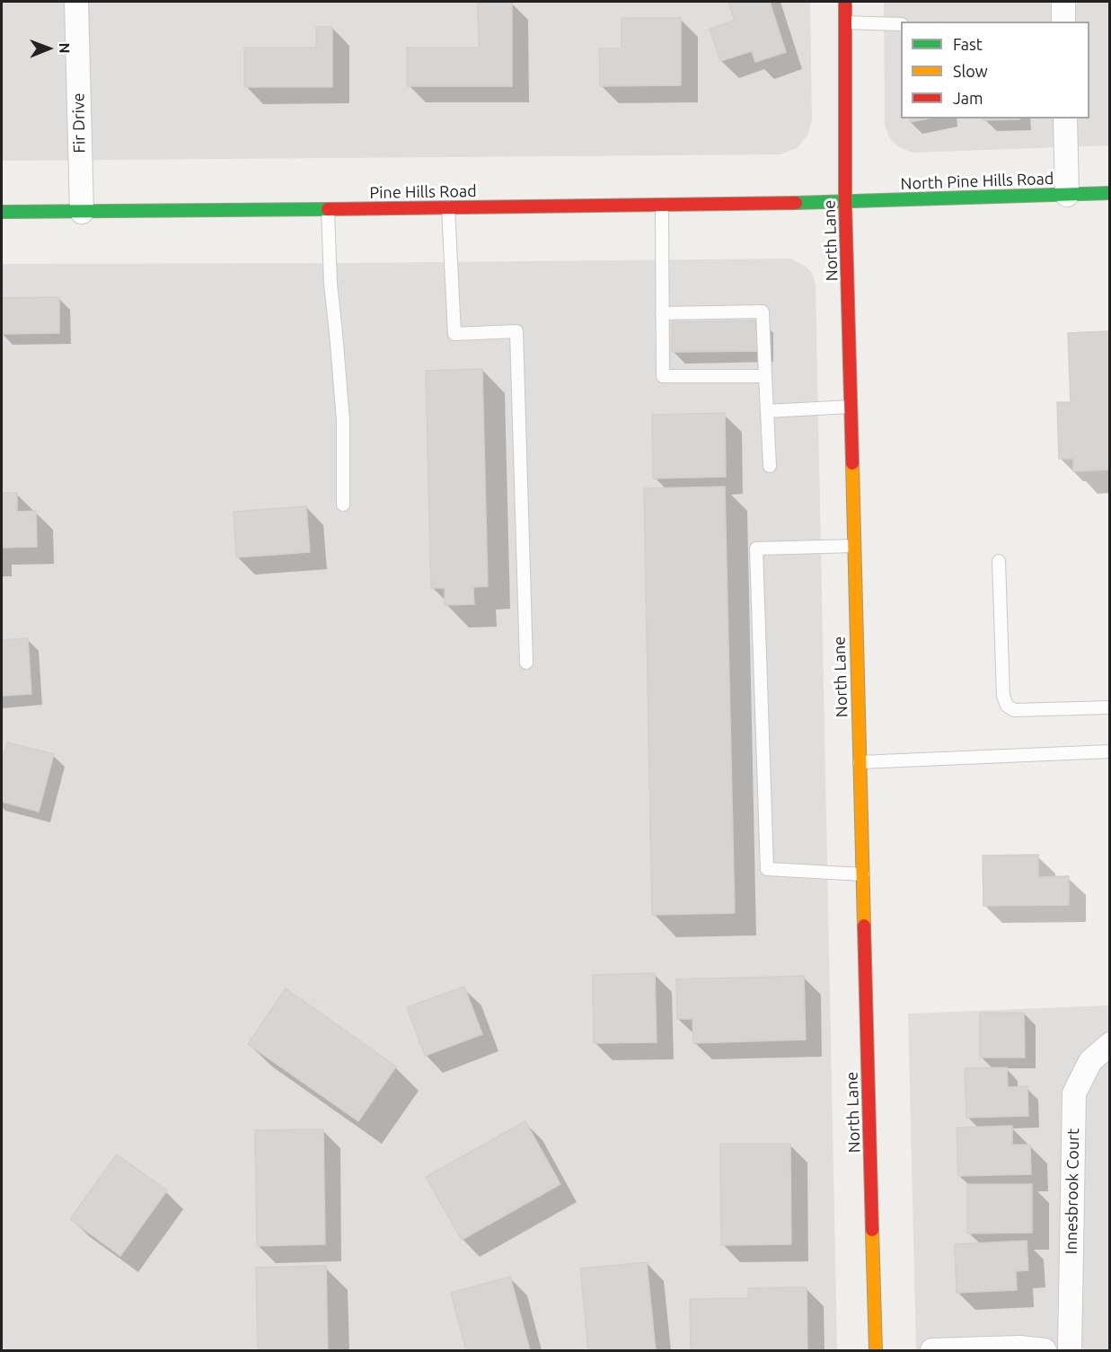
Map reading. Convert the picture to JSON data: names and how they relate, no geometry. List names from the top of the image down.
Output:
{
  "streets": {
    "street": [
      "Fir Drive",
      "North Pine Hills Road",
      "Pine Hills Road",
      "North Lane",
      "Innesbrook Court"
    ]
  },
  "crossings": [
    ["Fir Drive", "Pine Hills Road"],
    ["North Pine Hills Road", "Pine Hills Road"],
    ["North Pine Hills Road", "North Lane"],
    ["Pine Hills Road", "North Lane"]
  ],
  "legend": ["Fast", "Slow", "Jam"],
  "north": "right"
}
